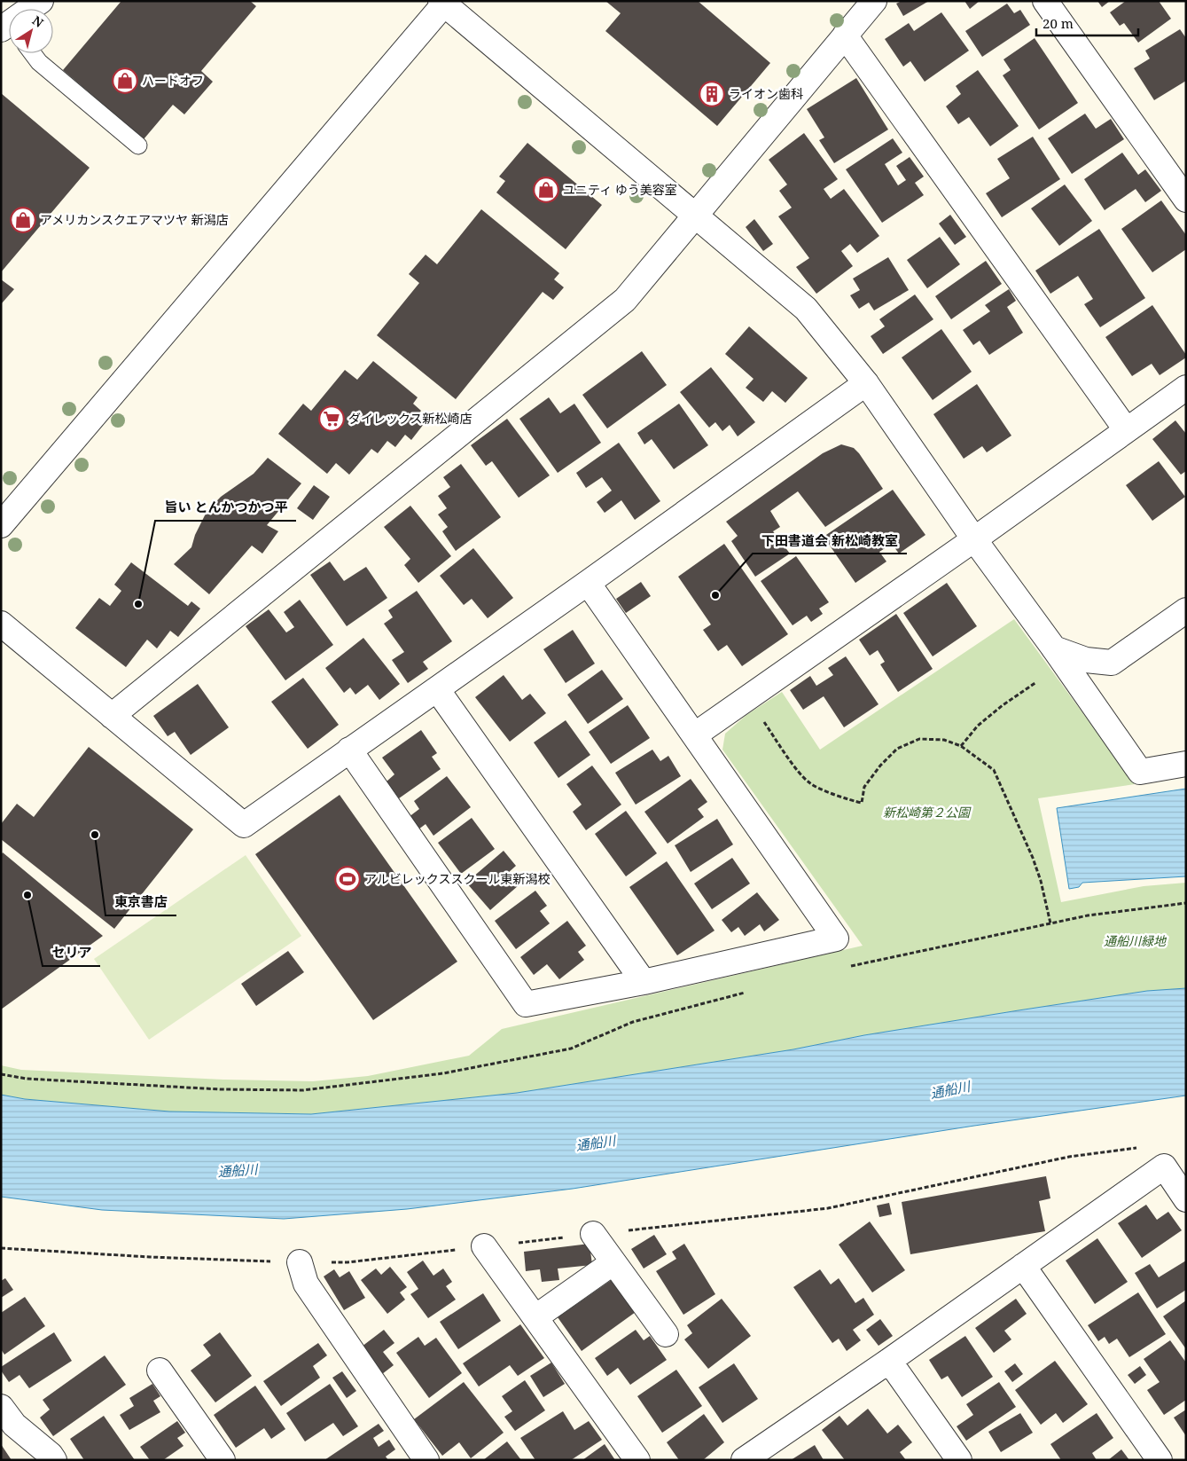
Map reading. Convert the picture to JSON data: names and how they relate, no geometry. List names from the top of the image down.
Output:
{
  "water": ["通船川"],
  "parks": ["新松崎第２公園", "通船川緑地"],
  "places": {
    "shop": ["ハードオフ", "ユニティ ゆう美容室", "アメリカンスクエアマツヤ 新潟店"],
    "building": ["ライオン歯科"],
    "supermarket": ["ダイレックス新松崎店"],
    "other": [
      "下田書道会 新松崎教室",
      "旨い とんかつかつ平",
      "東京書店",
      "セリア"
    ],
    "sports": ["アルビレックススクール東新潟校"]
  },
  "scale_bar": "20 m",
  "north": "top right"
}
